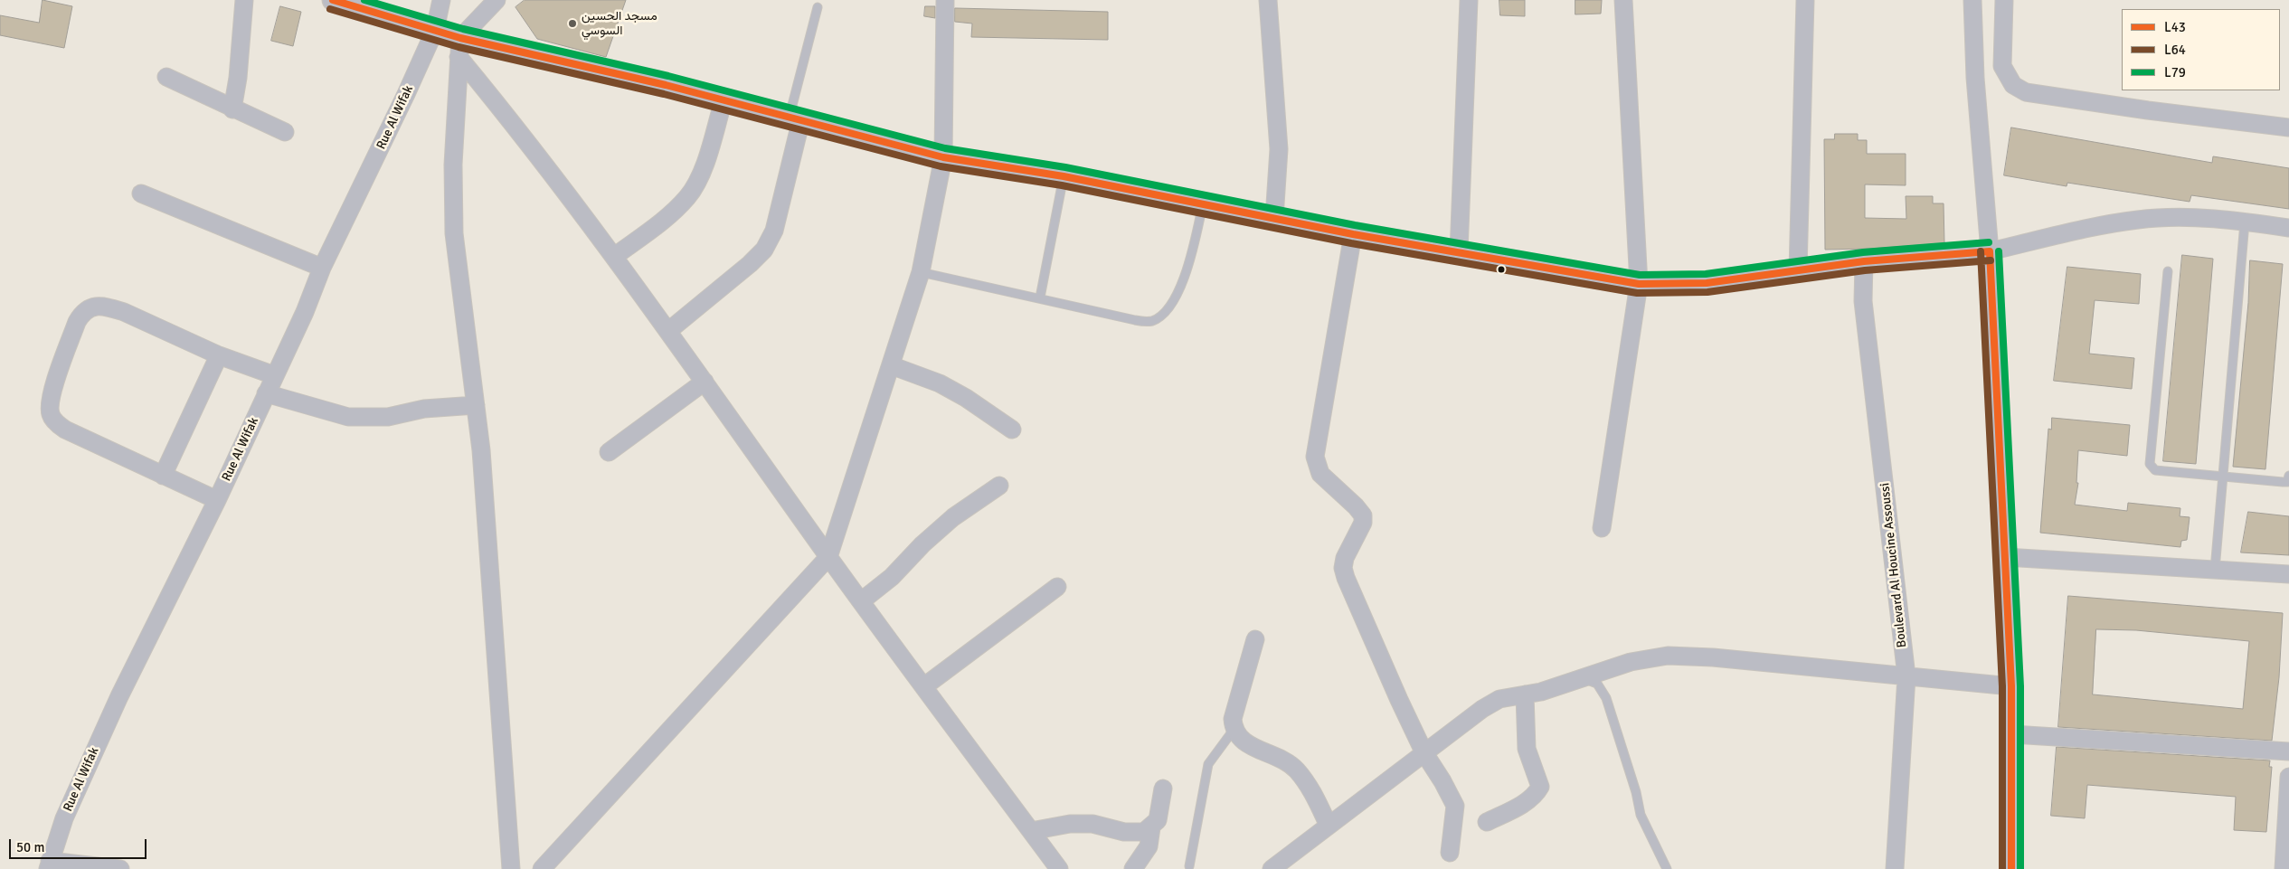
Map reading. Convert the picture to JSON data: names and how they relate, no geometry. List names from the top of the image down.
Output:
{
  "streets": {
    "street": ["Rue Al Wifak", "Boulevard Al Houcine Assoussi"]
  },
  "places": ["مسجد الحسين السوسي"],
  "lines": ["transit line L43", "transit line L79", "transit line L64"],
  "legend": ["L43", "L64", "L79"],
  "scale_bar": "50 m"
}
